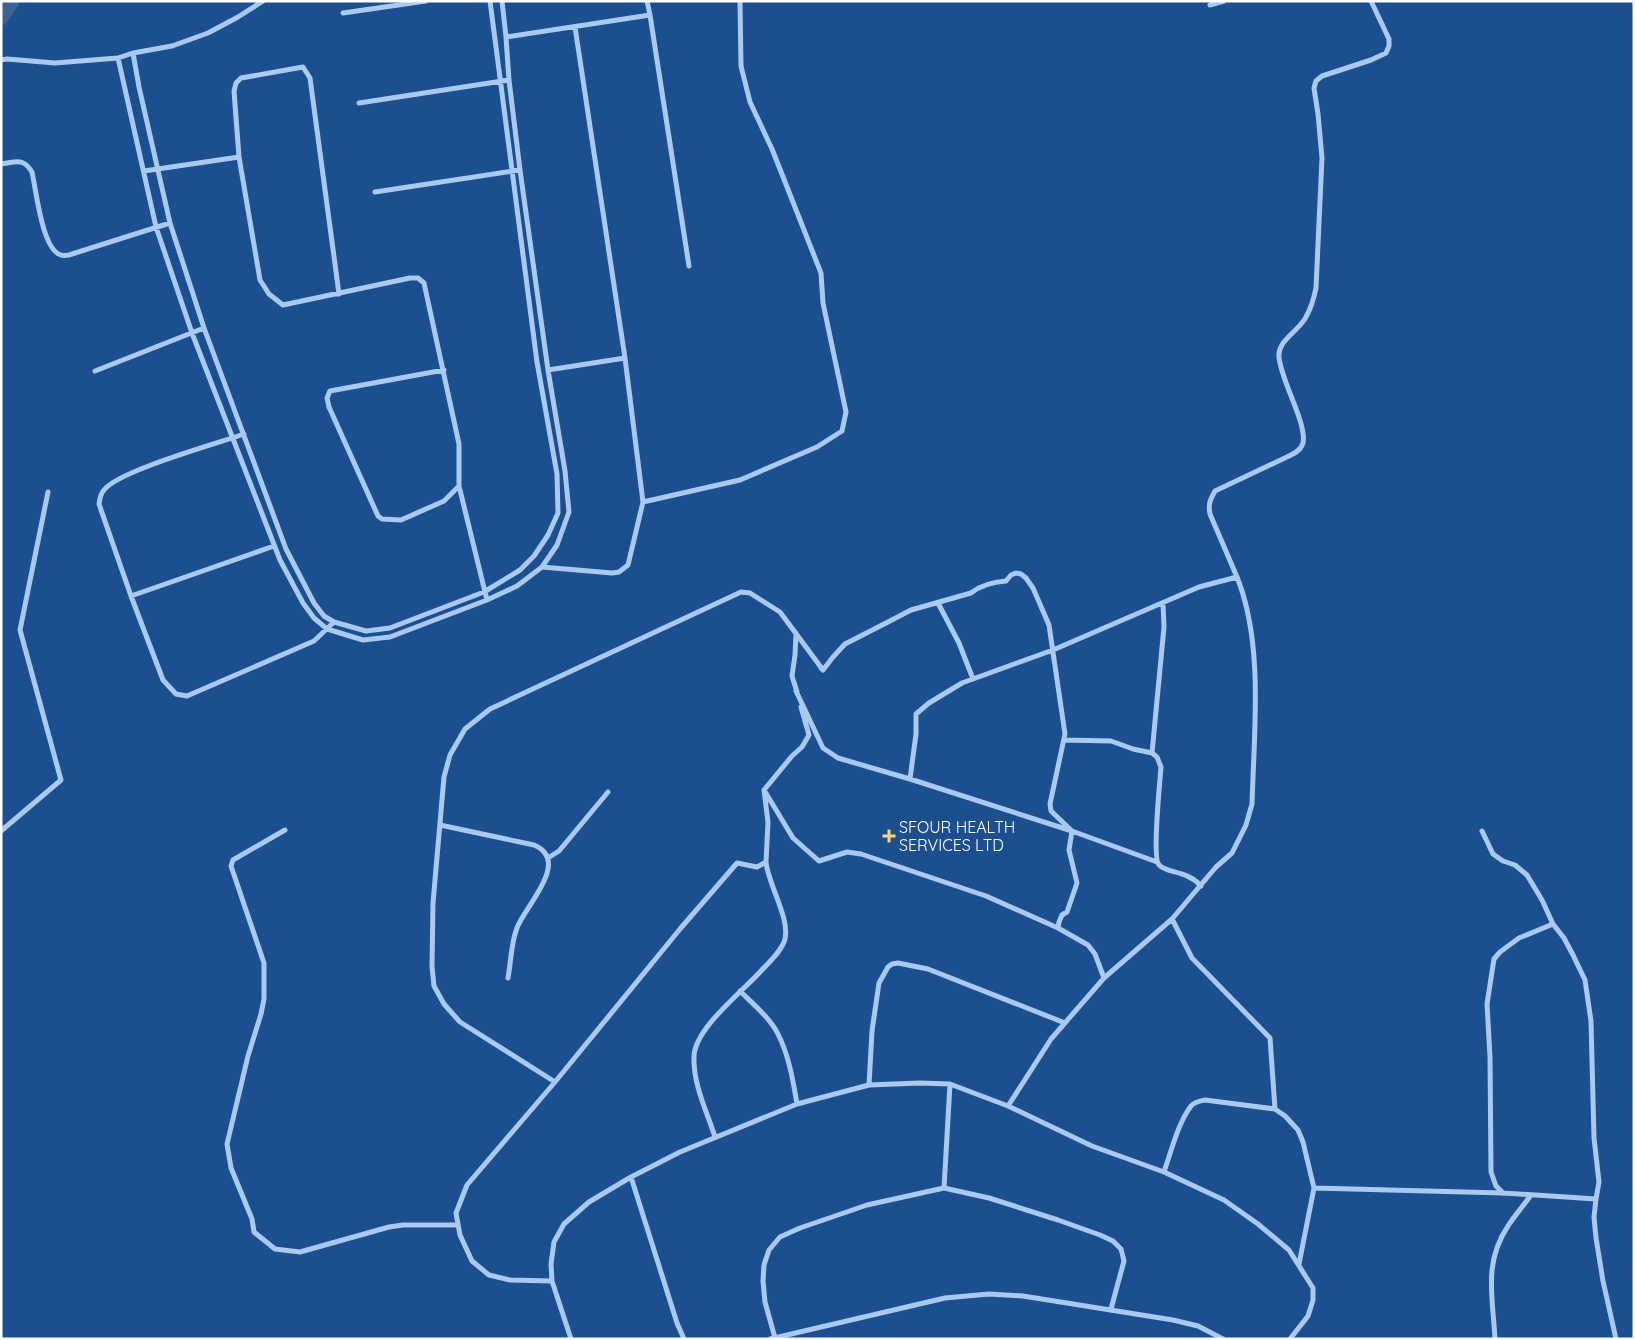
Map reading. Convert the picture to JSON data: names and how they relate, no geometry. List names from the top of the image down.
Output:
{
  "places": {
    "health": ["SFOUR HEALTH SERVICES LTD"]
  }
}
